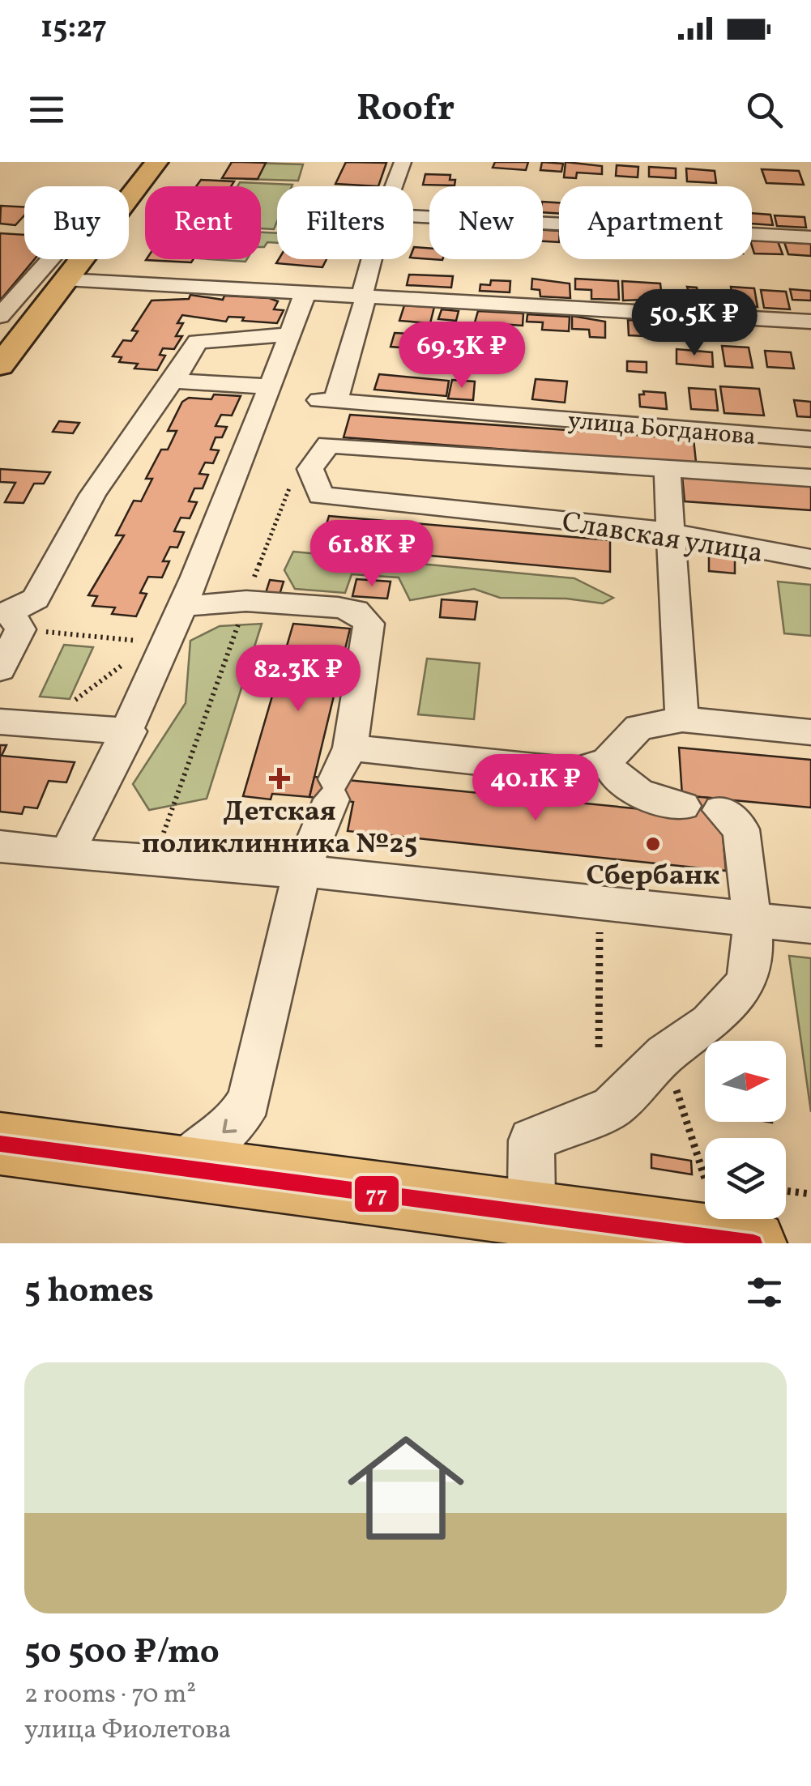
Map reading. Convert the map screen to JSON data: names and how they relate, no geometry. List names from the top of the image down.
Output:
{
  "streets": {
    "street": ["улица Богданова", "Славская улица"]
  },
  "places": {
    "health": ["Детская поликлинника №25"],
    "other": ["Сбербанк"]
  },
  "lines": ["transit line 77"],
  "north": "right",
  "page": {
    "status": "15:27",
    "header": "Roofr",
    "chip": [
      "Buy",
      "Rent",
      "Filters",
      "New",
      "Apartment"
    ],
    "price": [
      "50.5K ₽",
      "69.3K ₽",
      "61.8K ₽",
      "82.3K ₽",
      "40.1K ₽"
    ],
    "heading": "5 homes",
    "list": [
      {
        "name": "50 500 ₽/mo",
        "note": "2 rooms · 70 m² · улица Фиолетова"
      }
    ]
  }
}
